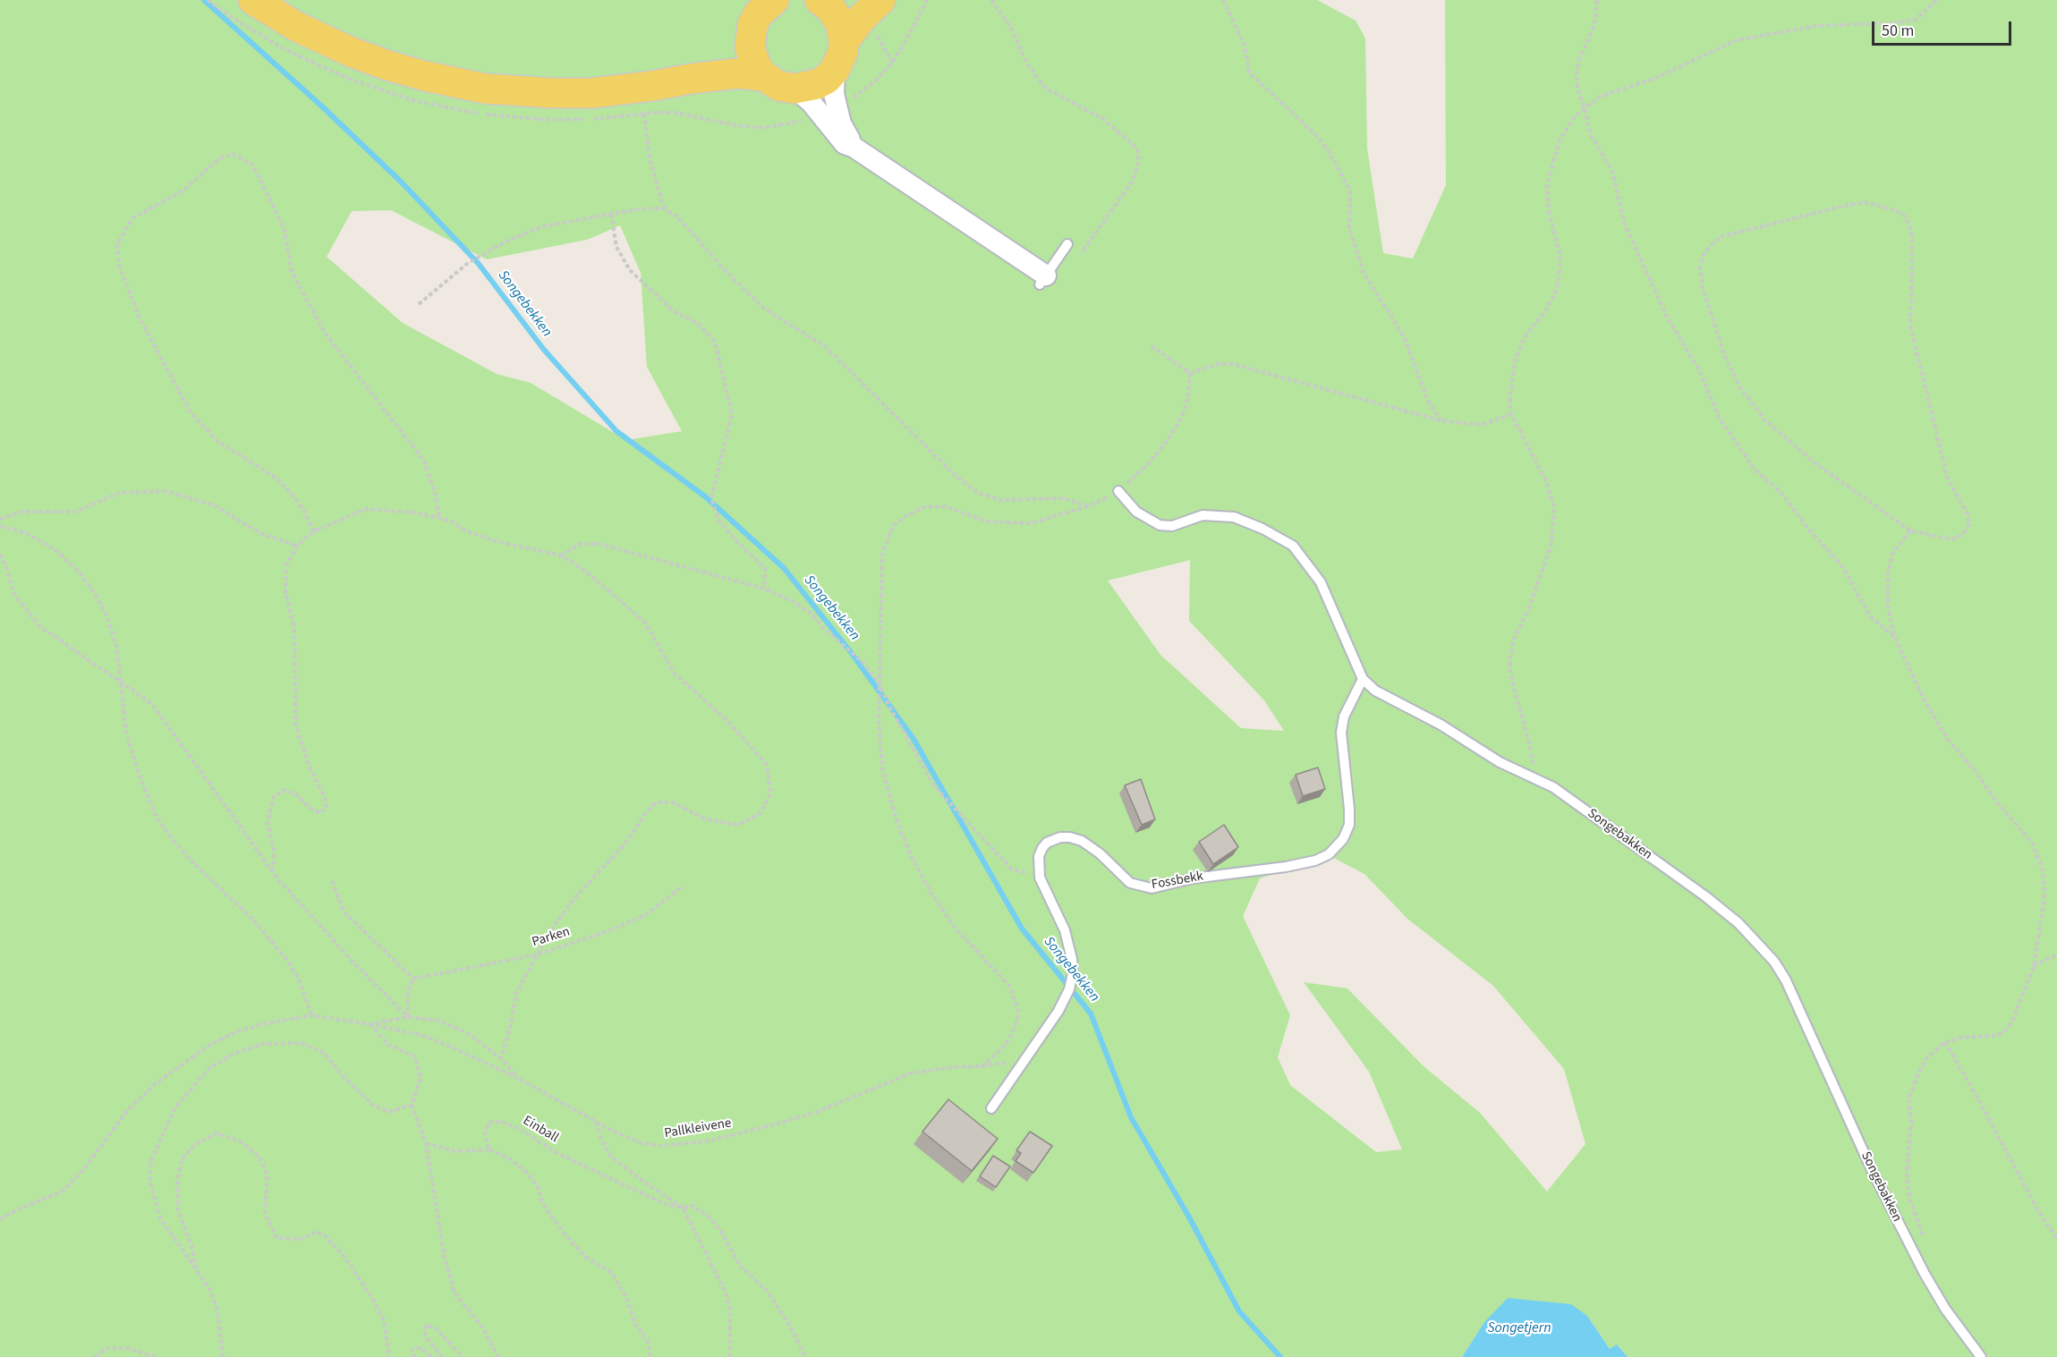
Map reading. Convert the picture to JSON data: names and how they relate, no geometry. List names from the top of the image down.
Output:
{
  "streets": {
    "lane": ["Songebakken", "Fossbekk"],
    "path": ["Parken", "Pallkleivene", "Einball"]
  },
  "crossings": [
    ["Songebakken", "Fossbekk"]
  ],
  "water": ["Songebekken", "Songetjern"],
  "scale_bar": "50 m"
}
